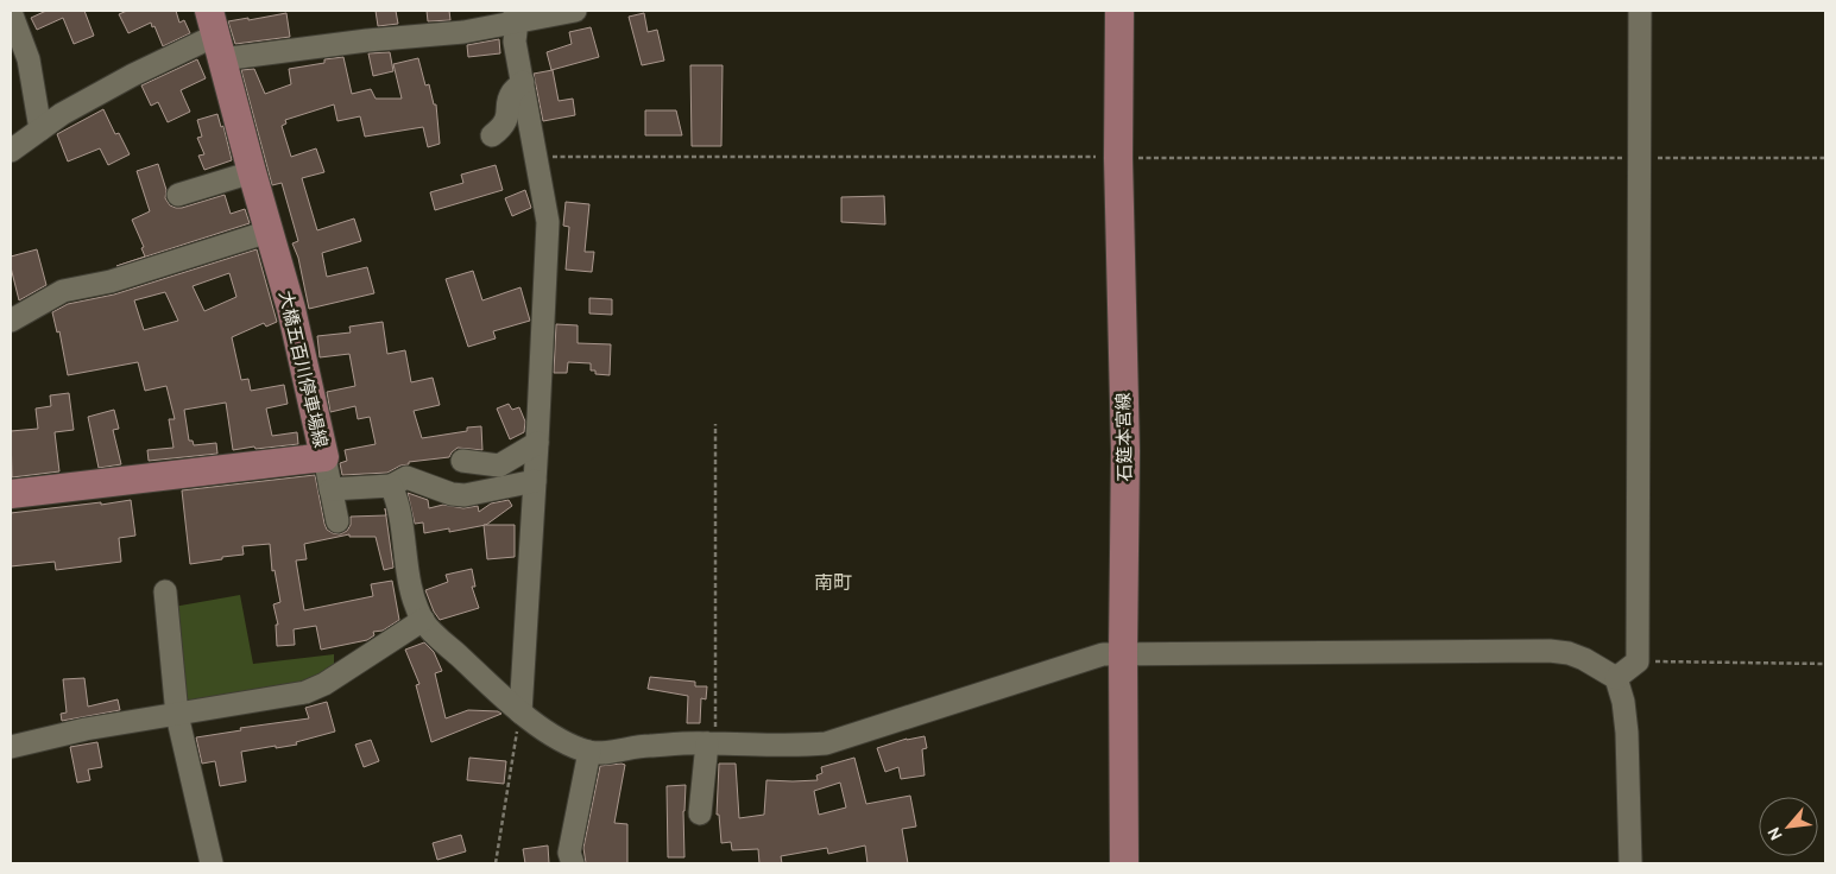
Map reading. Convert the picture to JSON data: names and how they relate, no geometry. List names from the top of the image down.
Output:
{
  "streets": {
    "main road": ["大橋五百川停車場線", "石筵本宮線"]
  },
  "districts": ["南町"],
  "north": "bottom left"
}
